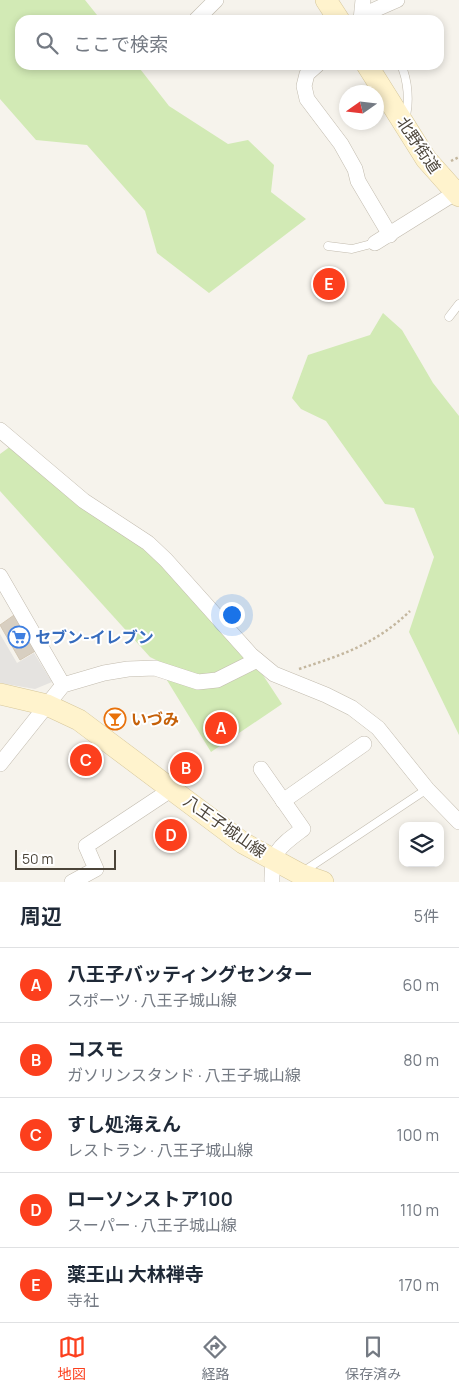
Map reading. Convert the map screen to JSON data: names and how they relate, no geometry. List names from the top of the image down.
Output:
{
  "streets": {
    "main road": ["北野街道", "八王子城山線"]
  },
  "places": {
    "supermarket": ["セブン-イレブン"],
    "bar": ["いづみ"]
  },
  "scale_bar": "50 m",
  "north": "left",
  "page": {
    "search": "ここで検索",
    "pins": [
      "E",
      "A",
      "C",
      "B",
      "D"
    ],
    "scale": "50 m",
    "heading": ["周辺", "5件"],
    "list": [
      {
        "mark": "A",
        "name": "八王子バッティングセンター",
        "note": "スポーツ · 八王子城山線",
        "value": "60 m"
      },
      {
        "mark": "B",
        "name": "コスモ",
        "note": "ガソリンスタンド · 八王子城山線",
        "value": "80 m"
      },
      {
        "mark": "C",
        "name": "すし処海えん",
        "note": "レストラン · 八王子城山線",
        "value": "100 m"
      },
      {
        "mark": "D",
        "name": "ローソンストア100",
        "note": "スーパー · 八王子城山線",
        "value": "110 m"
      },
      {
        "mark": "E",
        "name": "薬王山 大林禅寺",
        "note": "寺社",
        "value": "170 m"
      }
    ],
    "nav": ["地図", "経路", "保存済み"]
  }
}
